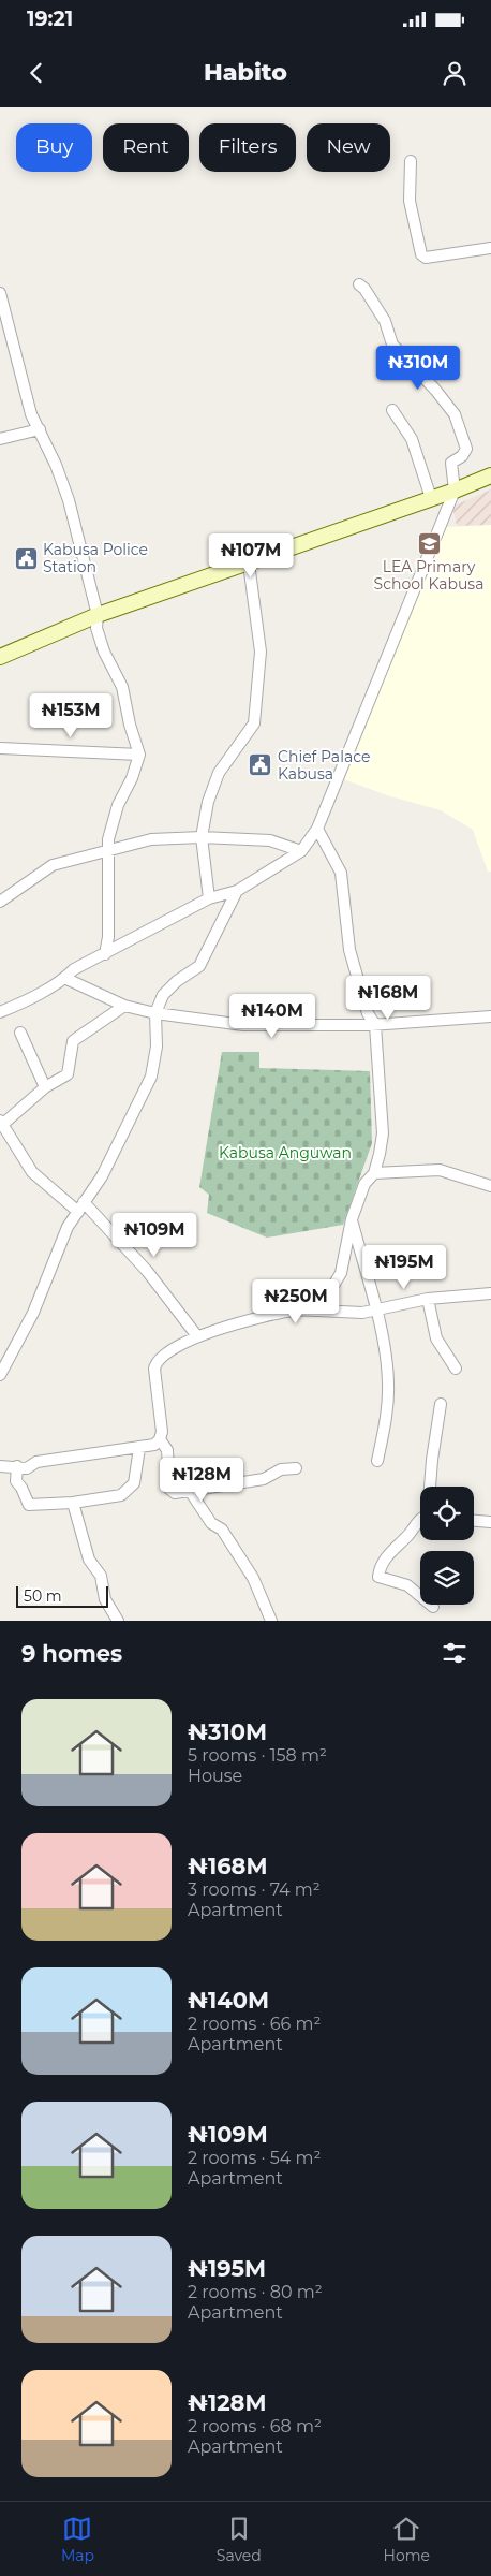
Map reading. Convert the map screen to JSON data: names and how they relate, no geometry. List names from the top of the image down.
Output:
{
  "parks": ["Kabusa Anguwan"],
  "places": {
    "school or university": ["LEA Primary School Kabusa"],
    "public building": ["Kabusa Police Station", "Chief Palace Kabusa"]
  },
  "scale_bar": "50 m",
  "page": {
    "status": "19:21",
    "header": "Habito",
    "chip": [
      "Buy",
      "Rent",
      "Filters",
      "New"
    ],
    "price": [
      "₦310M",
      "₦107M",
      "₦153M",
      "₦168M",
      "₦140M",
      "₦109M",
      "₦195M",
      "₦250M",
      "₦128M"
    ],
    "scale": "50 m",
    "heading": "9 homes",
    "list": [
      {
        "name": "₦310M",
        "note": "5 rooms · 158 m² · House"
      },
      {
        "name": "₦168M",
        "note": "3 rooms · 74 m² · Apartment"
      },
      {
        "name": "₦140M",
        "note": "2 rooms · 66 m² · Apartment"
      },
      {
        "name": "₦109M",
        "note": "2 rooms · 54 m² · Apartment"
      },
      {
        "name": "₦195M",
        "note": "2 rooms · 80 m² · Apartment"
      },
      {
        "name": "₦128M",
        "note": "2 rooms · 68 m² · Apartment"
      }
    ],
    "tabs": ["Map", "Saved", "Home"]
  }
}
